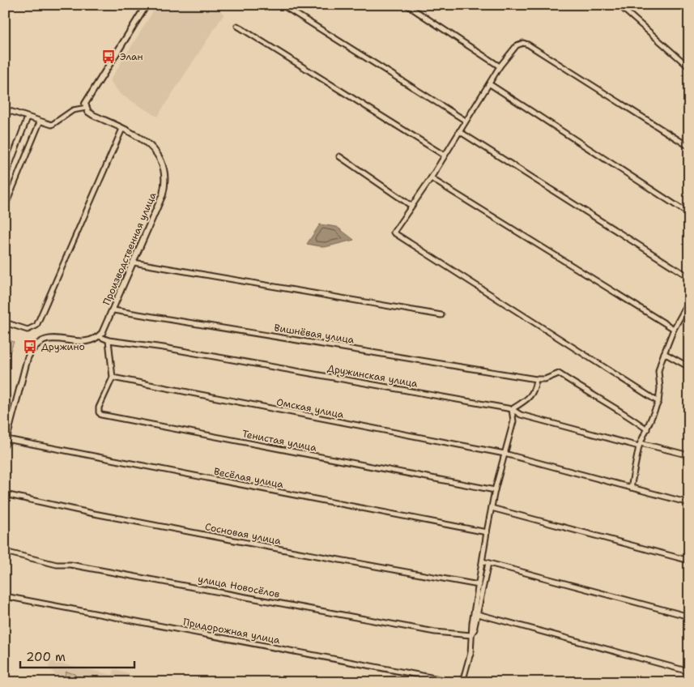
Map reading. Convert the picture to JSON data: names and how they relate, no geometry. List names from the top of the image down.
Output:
{
  "streets": {
    "street": [
      "Производственная улица",
      "Вишнёвая улица",
      "Дружинская улица",
      "Омская улица",
      "Тенистая улица",
      "Весёлая улица",
      "Сосновая улица",
      "улица Новосёлов",
      "Придорожная улица"
    ]
  },
  "crossings": [
    ["Производственная улица", "Вишнёвая улица"],
    ["Производственная улица", "Дружинская улица"],
    ["Омская улица", "Тенистая улица"]
  ],
  "places": {
    "bus stop": ["Элан", "Дружино"]
  },
  "scale_bar": "200 m"
}
